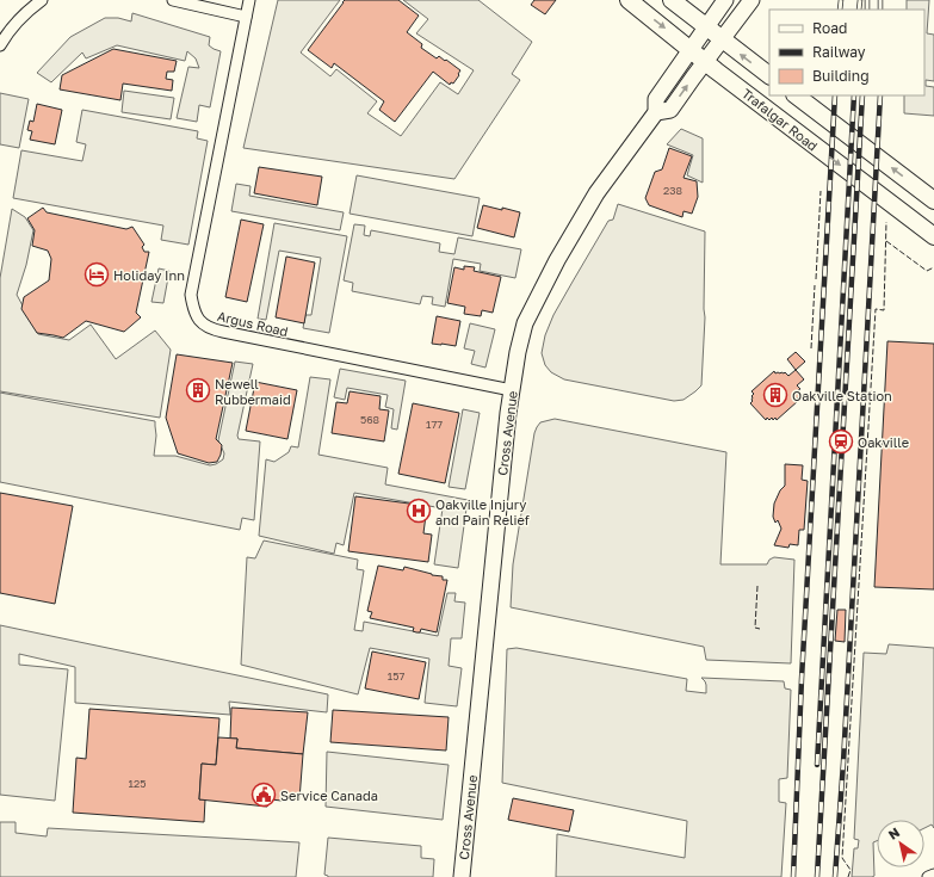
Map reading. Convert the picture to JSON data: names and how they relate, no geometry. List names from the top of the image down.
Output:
{
  "streets": {
    "main road": ["Trafalgar Road"],
    "street": ["Argus Road", "Cross Avenue"]
  },
  "crossings": [
    ["Trafalgar Road", "Cross Avenue"],
    ["Argus Road", "Cross Avenue"]
  ],
  "places": {
    "hotel": ["Holiday Inn"],
    "building": ["Newell Rubbermaid", "Oakville Station"],
    "station": ["Oakville"],
    "hospital": ["Oakville Injury and Pain Relief"],
    "public building": ["Service Canada"]
  },
  "house_numbers": [
    "238",
    "568",
    "177",
    "157",
    "125"
  ],
  "legend": ["Road", "Railway", "Building"],
  "north": "top left"
}
